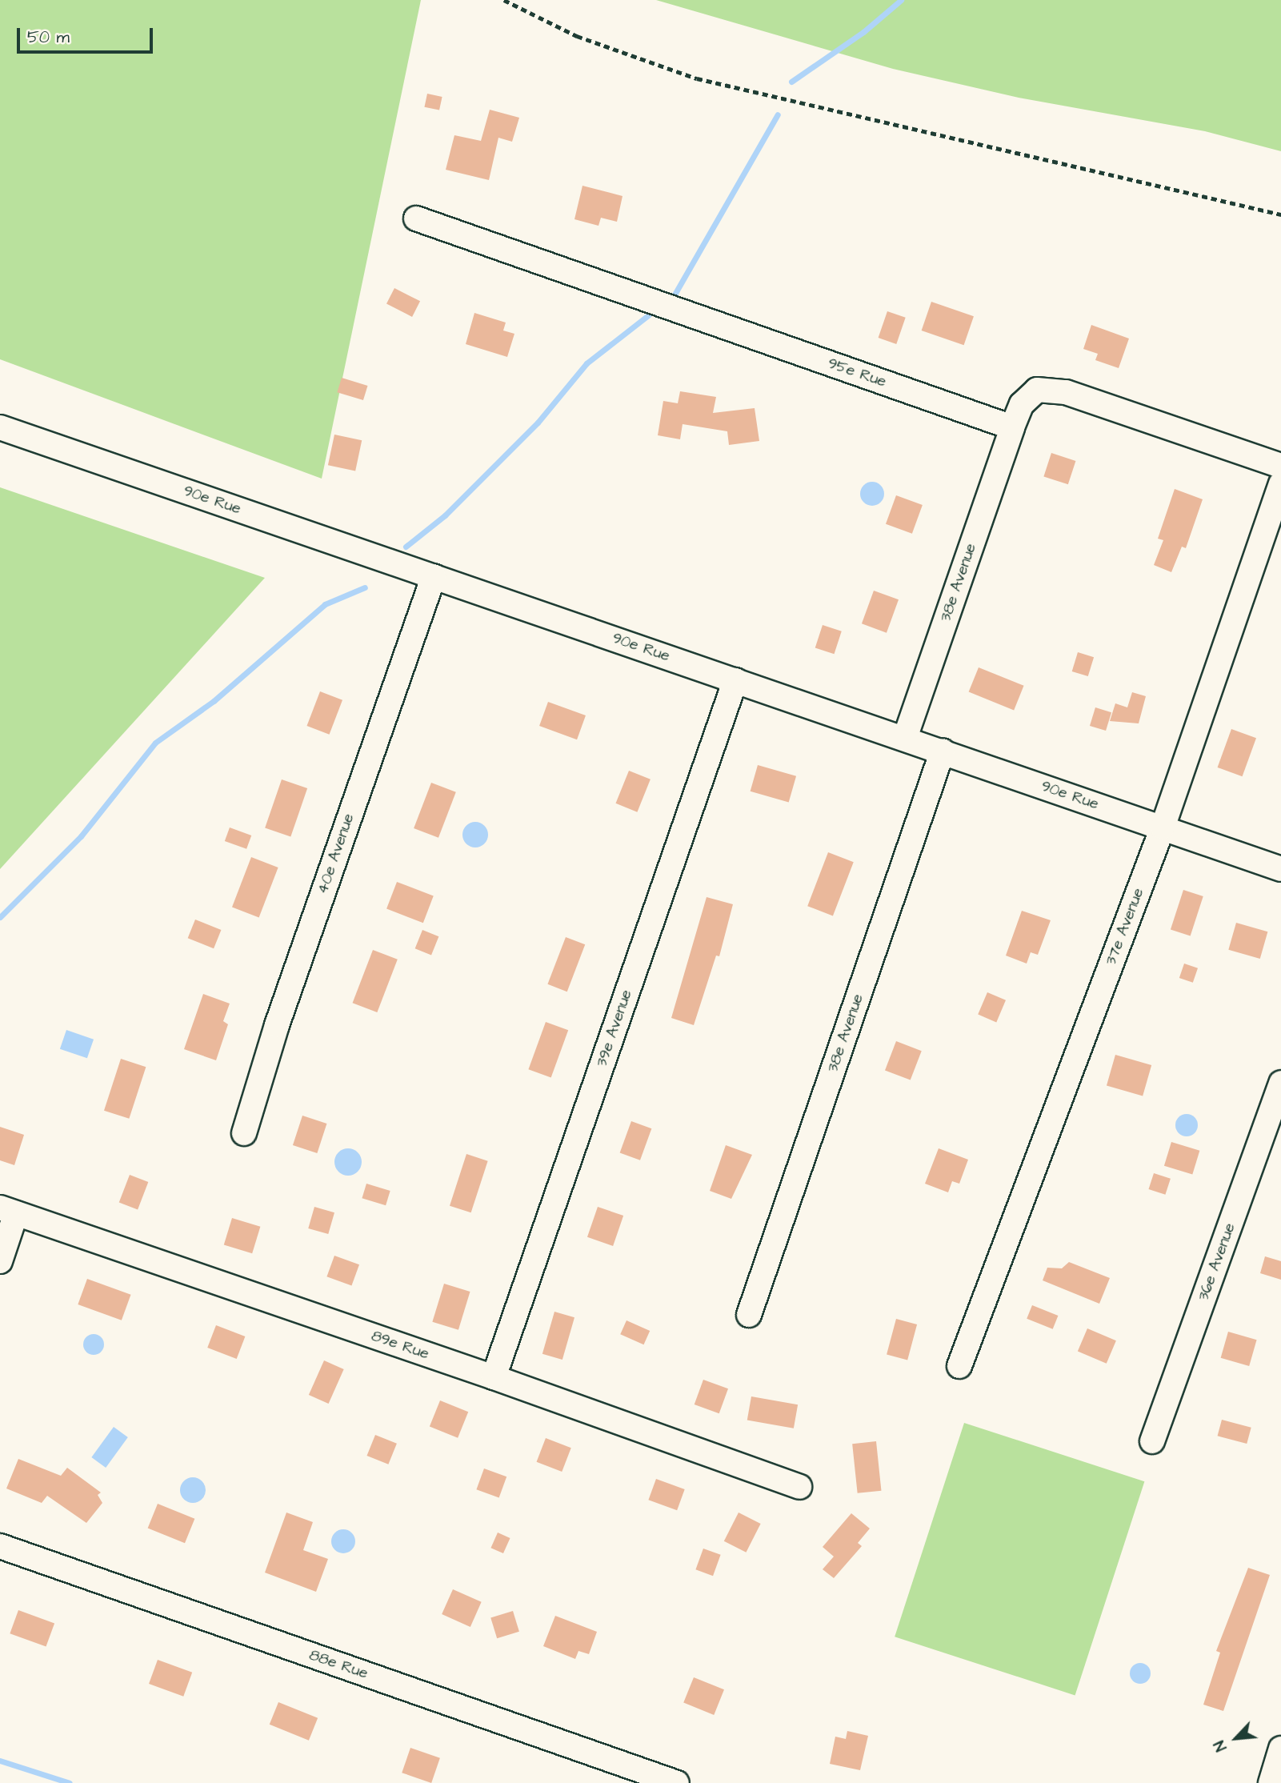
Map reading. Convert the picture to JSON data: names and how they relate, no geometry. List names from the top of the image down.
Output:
{
  "streets": {
    "street": [
      "95e Rue",
      "90e Rue",
      "38e Avenue",
      "40e Avenue",
      "37e Avenue",
      "39e Avenue",
      "36e Avenue",
      "89e Rue",
      "88e Rue"
    ]
  },
  "crossings": [
    ["95e Rue", "38e Avenue"],
    ["90e Rue", "38e Avenue"],
    ["90e Rue", "40e Avenue"],
    ["90e Rue", "37e Avenue"],
    ["90e Rue", "39e Avenue"],
    ["39e Avenue", "89e Rue"]
  ],
  "scale_bar": "50 m",
  "north": "bottom left"
}
